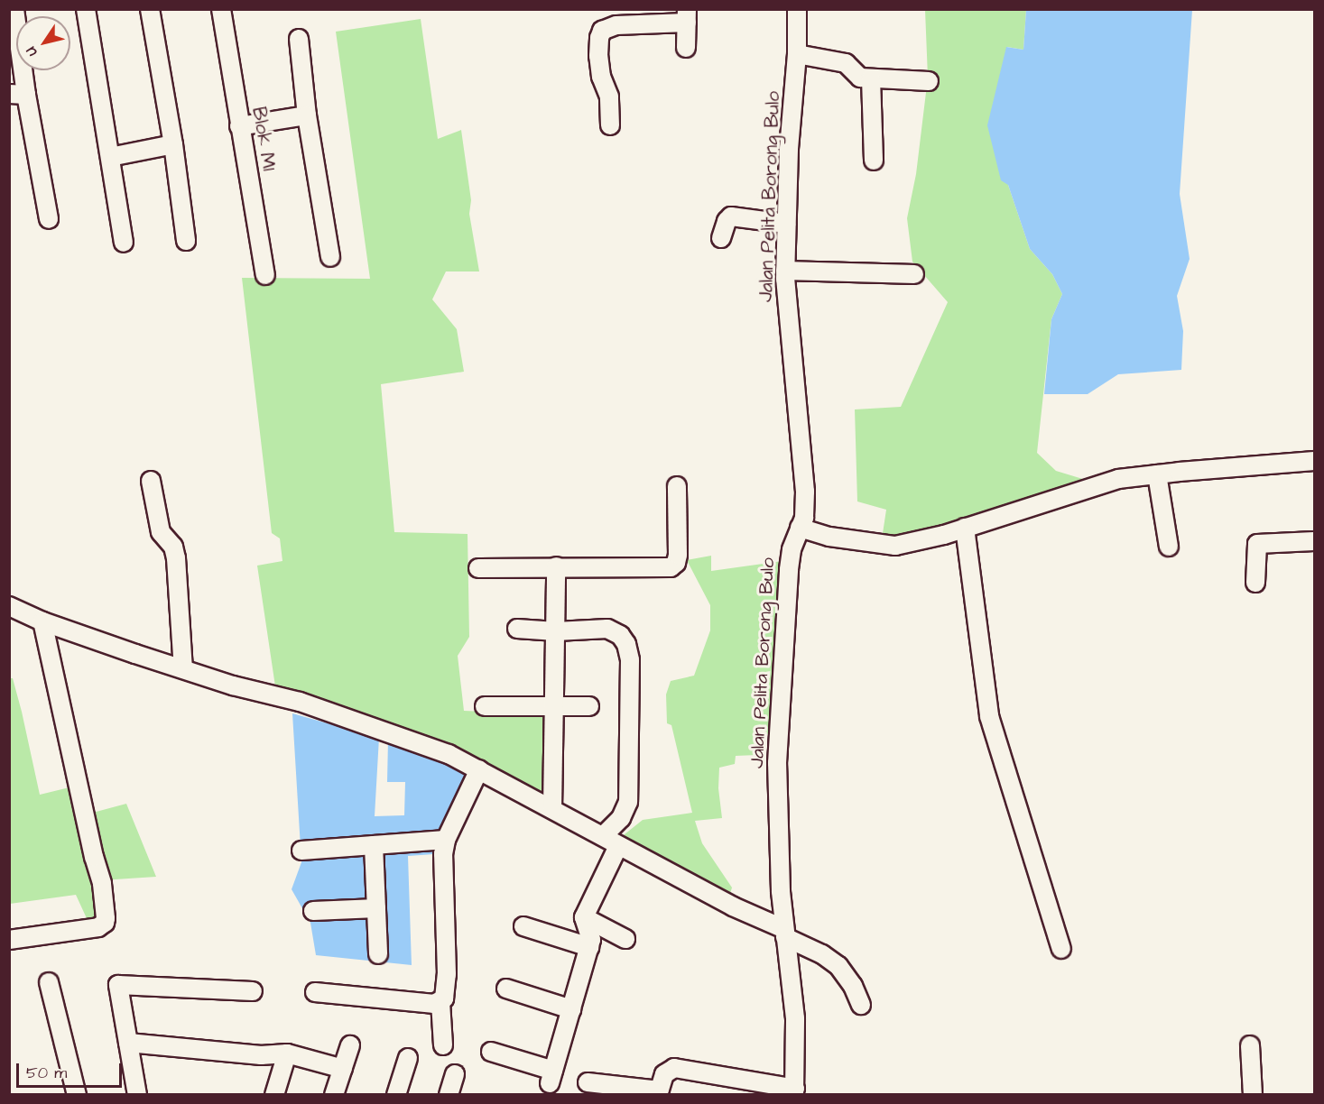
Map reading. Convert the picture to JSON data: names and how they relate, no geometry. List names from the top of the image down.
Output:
{
  "streets": {
    "street": ["Blok M1", "Jalan Pelita Borong Bulo"]
  },
  "scale_bar": "50 m",
  "north": "bottom left"
}
